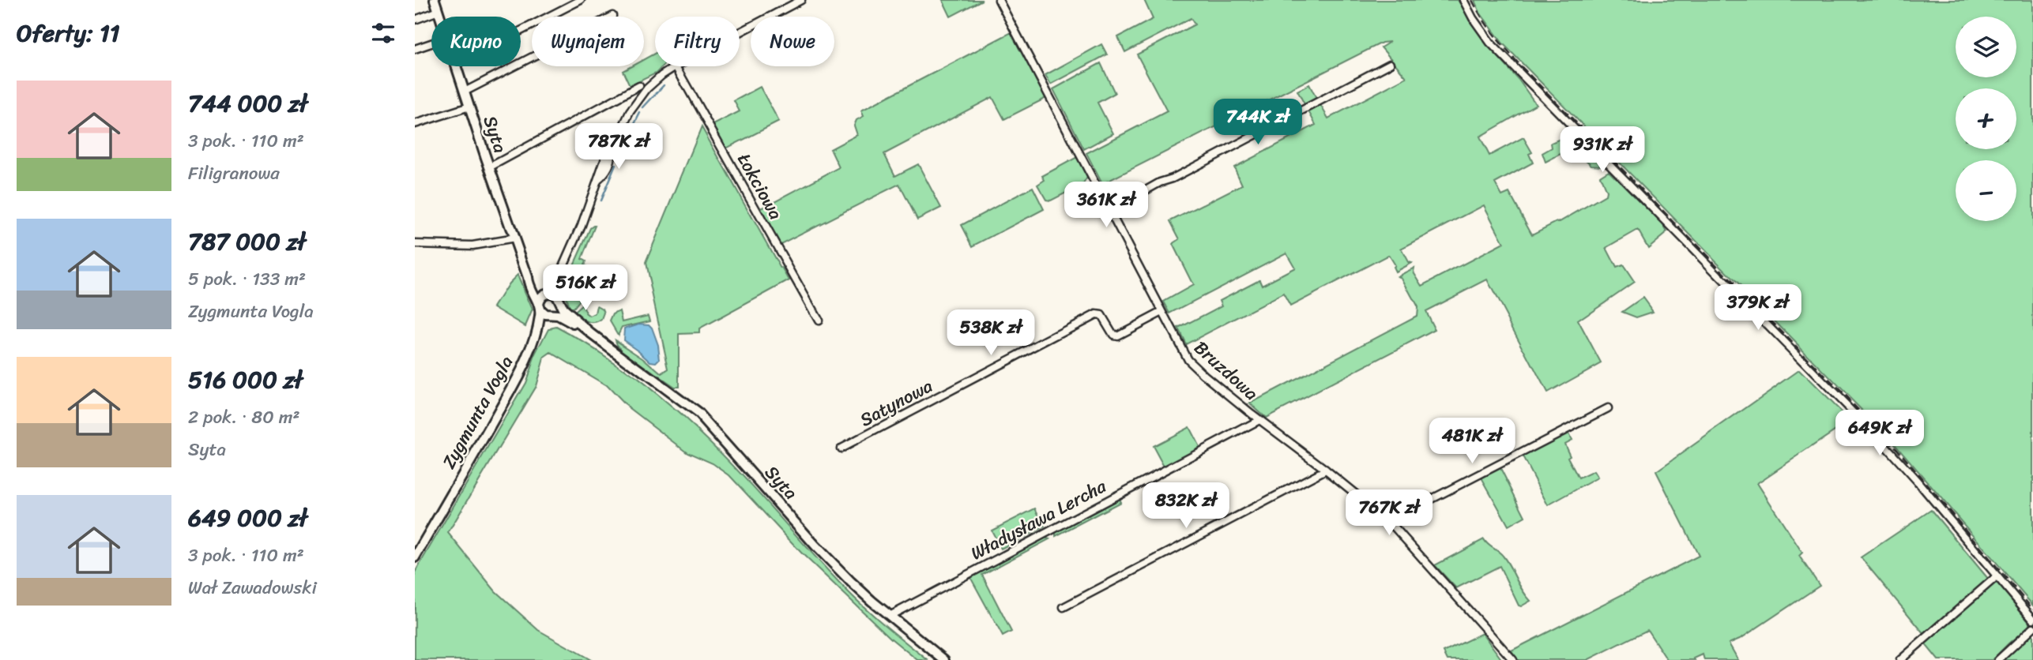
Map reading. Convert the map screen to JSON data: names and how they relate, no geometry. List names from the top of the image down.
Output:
{
  "streets": {
    "street": [
      "Syta",
      "Łokciowa",
      "Bruzdowa",
      "Satynowa",
      "Zygmunta Vogla",
      "Władysława Lercha"
    ]
  },
  "crossings": [
    ["Syta", "Zygmunta Vogla"],
    ["Syta", "Władysława Lercha"],
    ["Bruzdowa", "Satynowa"],
    ["Bruzdowa", "Władysława Lercha"]
  ],
  "page": {
    "heading": "Oferty: 11",
    "map_buttons": ["+", "−"],
    "chip": [
      "Kupno",
      "Wynajem",
      "Filtry",
      "Nowe"
    ],
    "list": [
      {
        "name": "744 000 zł",
        "note": "3 pok. · 110 m² · Filigranowa"
      },
      {
        "name": "787 000 zł",
        "note": "5 pok. · 133 m² · Zygmunta Vogla"
      },
      {
        "name": "516 000 zł",
        "note": "2 pok. · 80 m² · Syta"
      },
      {
        "name": "649 000 zł",
        "note": "3 pok. · 110 m² · Wał Zawadowski"
      }
    ],
    "price": [
      "744K zł",
      "787K zł",
      "931K zł",
      "361K zł",
      "516K zł",
      "379K zł",
      "538K zł",
      "649K zł",
      "481K zł",
      "832K zł",
      "767K zł"
    ]
  }
}
